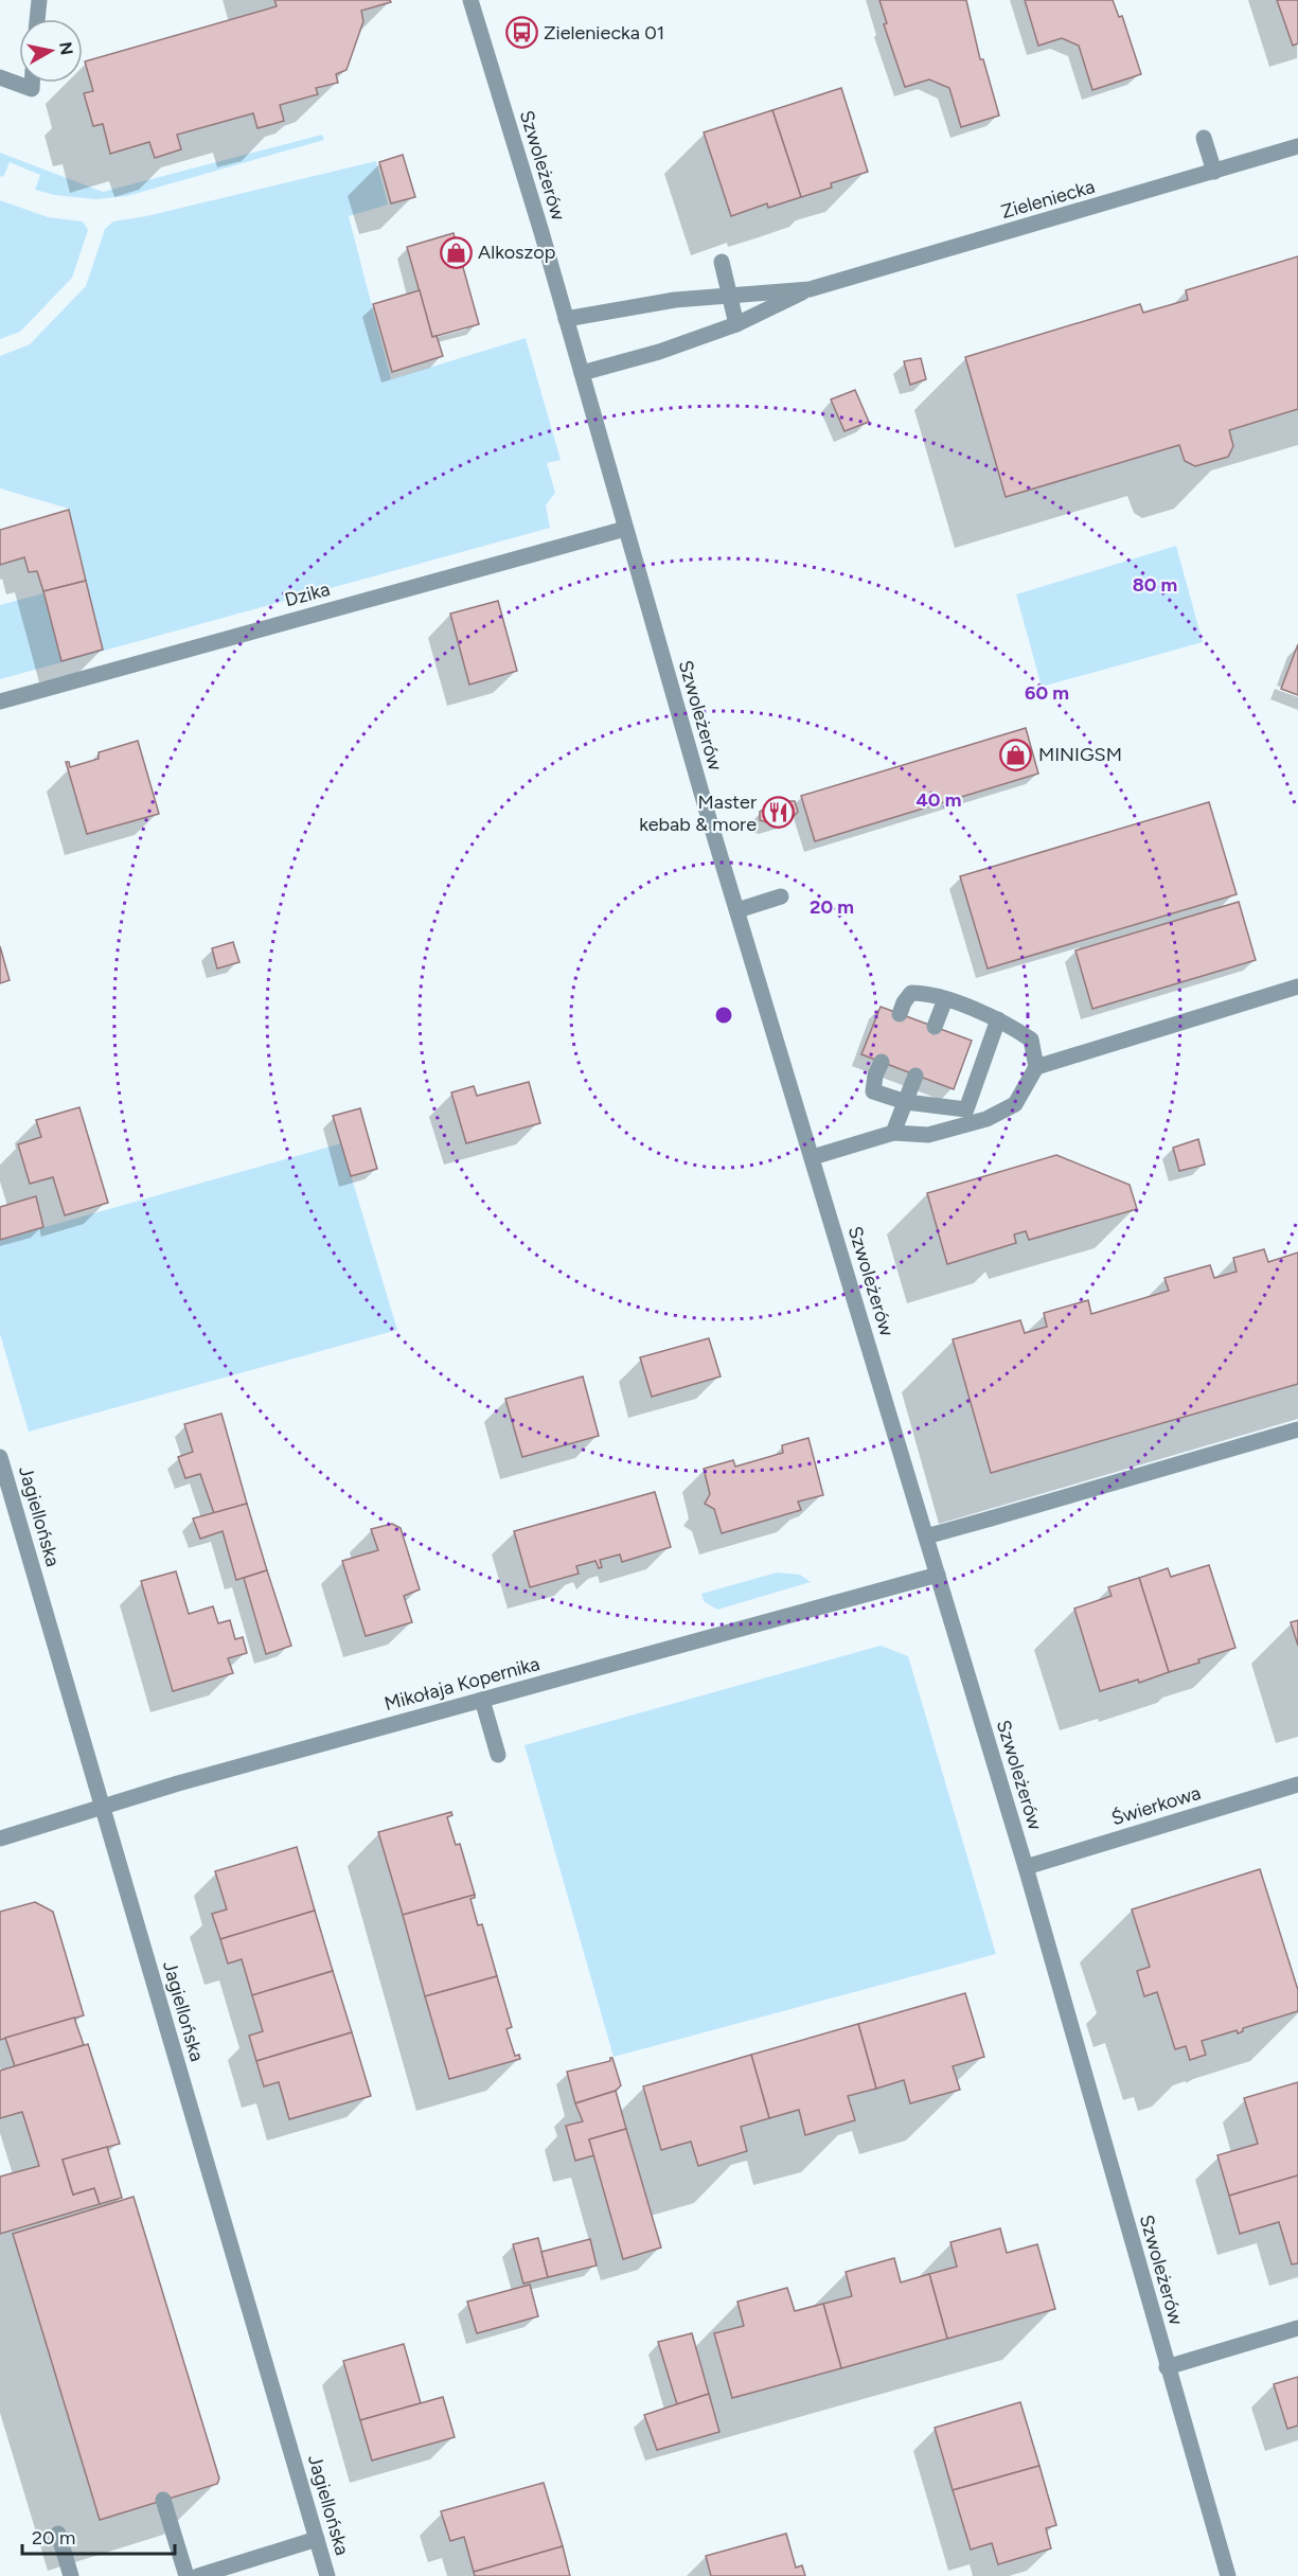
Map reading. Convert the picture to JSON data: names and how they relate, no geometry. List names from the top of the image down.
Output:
{
  "streets": {
    "street": [
      "Szwoleżerów",
      "Zieleniecka",
      "Dzika",
      "Jagiellońska",
      "Mikołaja Kopernika",
      "Świerkowa"
    ]
  },
  "crossings": [
    ["Szwoleżerów", "Zieleniecka"],
    ["Szwoleżerów", "Dzika"],
    ["Szwoleżerów", "Mikołaja Kopernika"],
    ["Szwoleżerów", "Świerkowa"],
    ["Jagiellońska", "Mikołaja Kopernika"]
  ],
  "places": {
    "bus stop": ["Zieleniecka 01"],
    "shop": ["Alkoszop", "MINIGSM"],
    "restaurant": ["Master kebab & more"]
  },
  "scale_bar": "20 m",
  "north": "right",
  "rings": [
    "80 m",
    "60 m",
    "40 m",
    "20 m"
  ]
}
